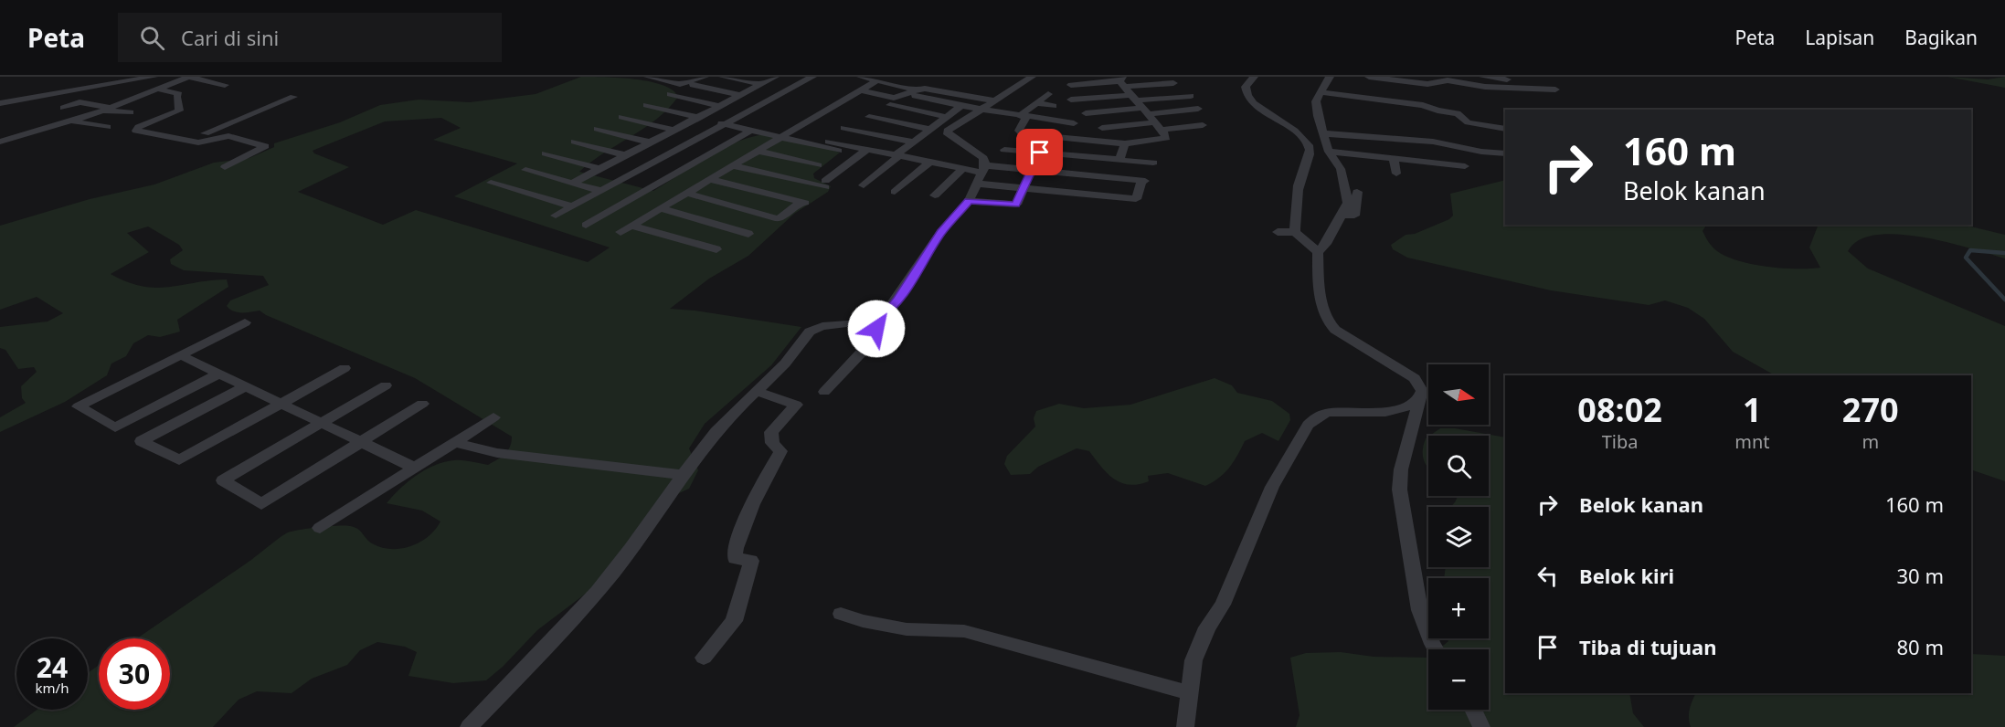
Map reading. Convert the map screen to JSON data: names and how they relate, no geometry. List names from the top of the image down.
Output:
{
  "north": "right",
  "page": {
    "header": "Peta",
    "search": "Cari di sini",
    "nav": ["Peta", "Lapisan", "Bagikan"],
    "turn": ["160 m", "Belok kanan"],
    "map_buttons": ["+", "−"],
    "eta": [
      "08:02",
      "Tiba",
      "1",
      "mnt",
      "270",
      "m"
    ],
    "list": [
      {
        "name": "Belok kanan",
        "value": "160 m"
      },
      {
        "name": "Belok kiri",
        "value": "30 m"
      },
      {
        "name": "Tiba di tujuan",
        "value": "80 m"
      }
    ],
    "speed": "24 km/h",
    "limit": "30"
  }
}
